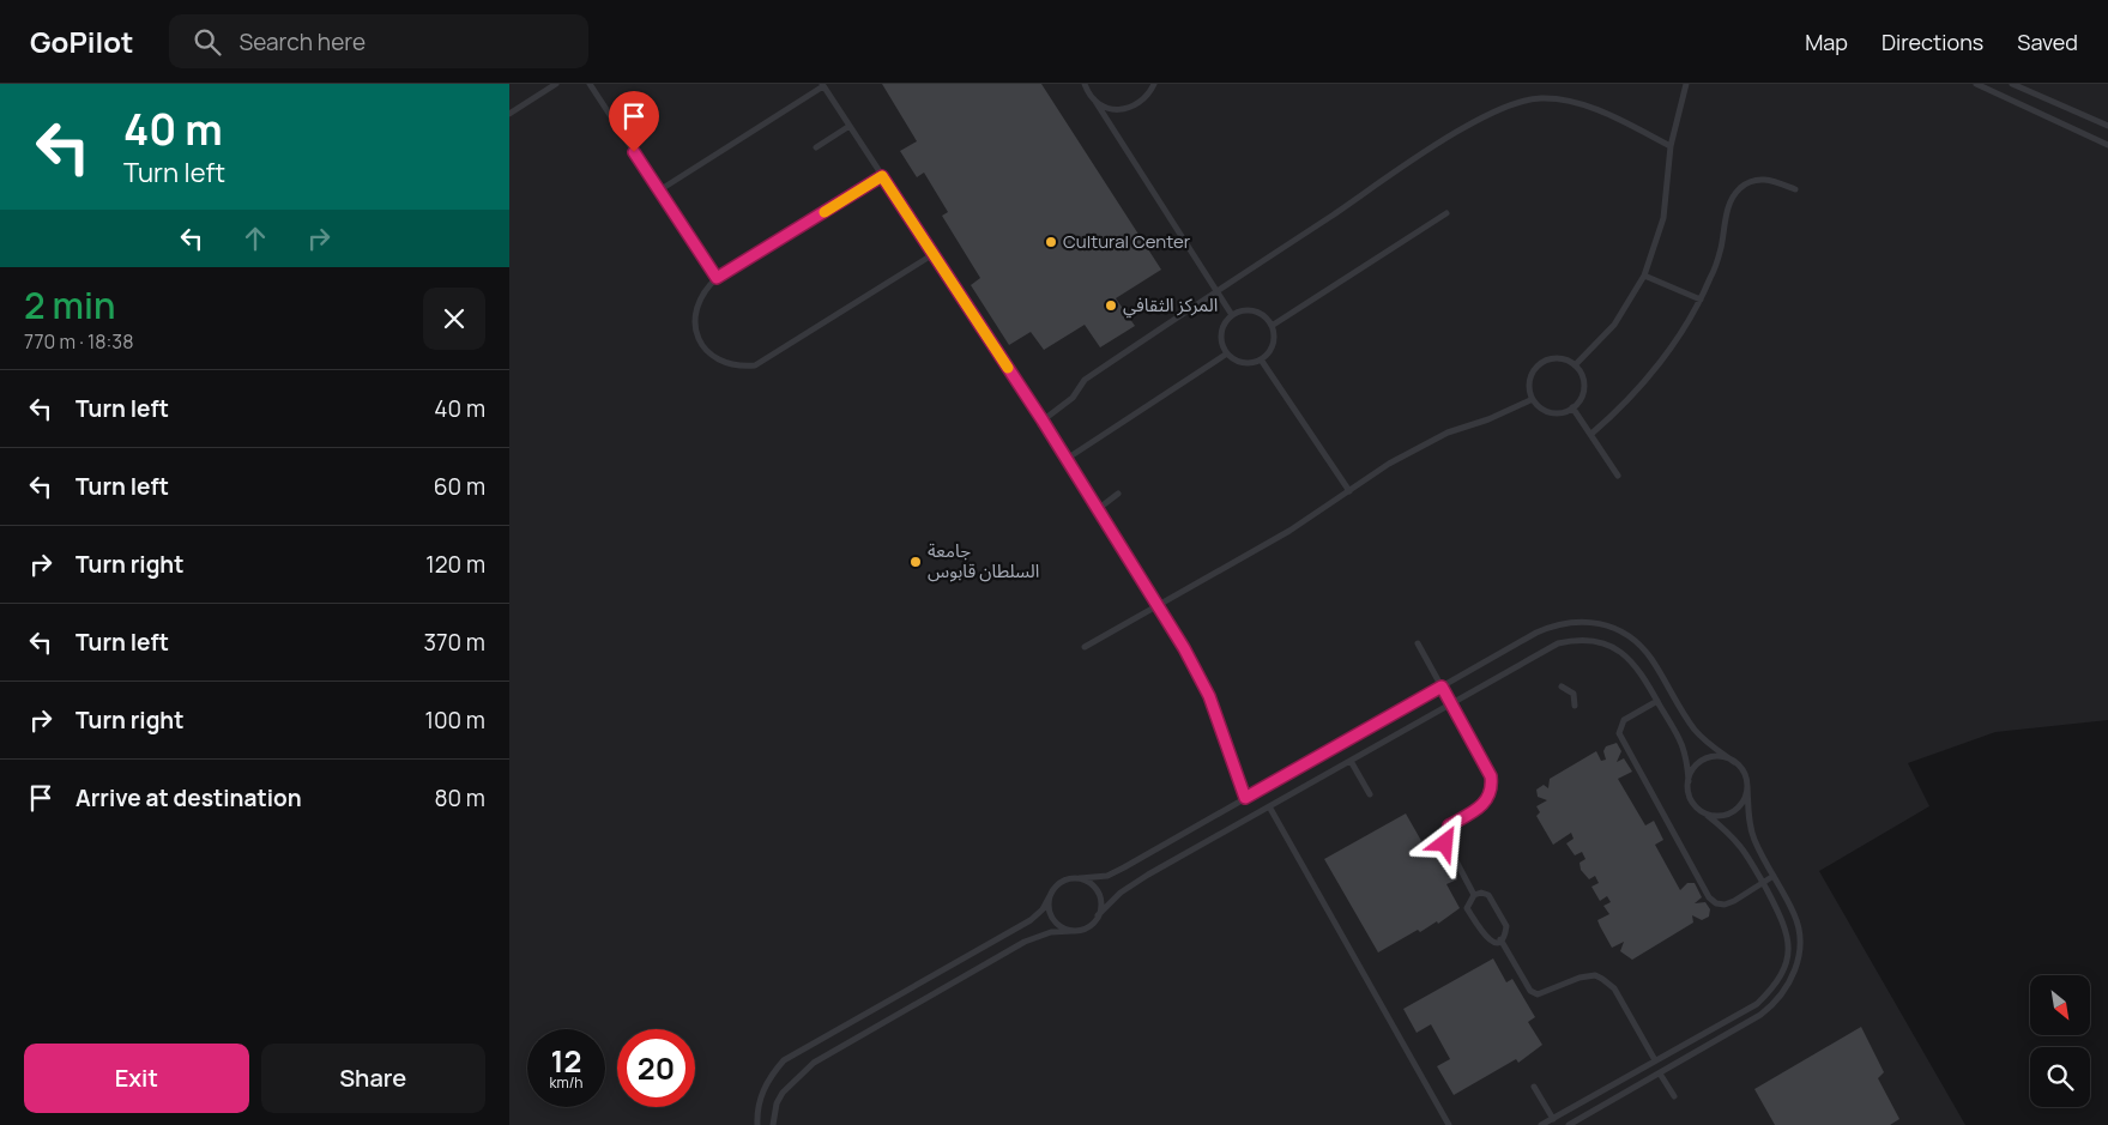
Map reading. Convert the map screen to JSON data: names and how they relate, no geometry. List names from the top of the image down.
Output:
{
  "places": ["Cultural Center", "المركز الثقافي", "جامعة السلطان قابوس"],
  "north": "bottom right",
  "page": {
    "header": "GoPilot",
    "search": "Search here",
    "nav": ["Map", "Directions", "Saved"],
    "turn": ["40 m", "Turn left"],
    "heading": ["2 min", "770 m · 18:38"],
    "list": [
      {
        "name": "Turn left",
        "value": "40 m"
      },
      {
        "name": "Turn left",
        "value": "60 m"
      },
      {
        "name": "Turn right",
        "value": "120 m"
      },
      {
        "name": "Turn left",
        "value": "370 m"
      },
      {
        "name": "Turn right",
        "value": "100 m"
      },
      {
        "name": "Arrive at destination",
        "value": "80 m"
      }
    ],
    "speed": "12 km/h",
    "limit": "20",
    "buttons": ["Exit", "Share"]
  }
}
